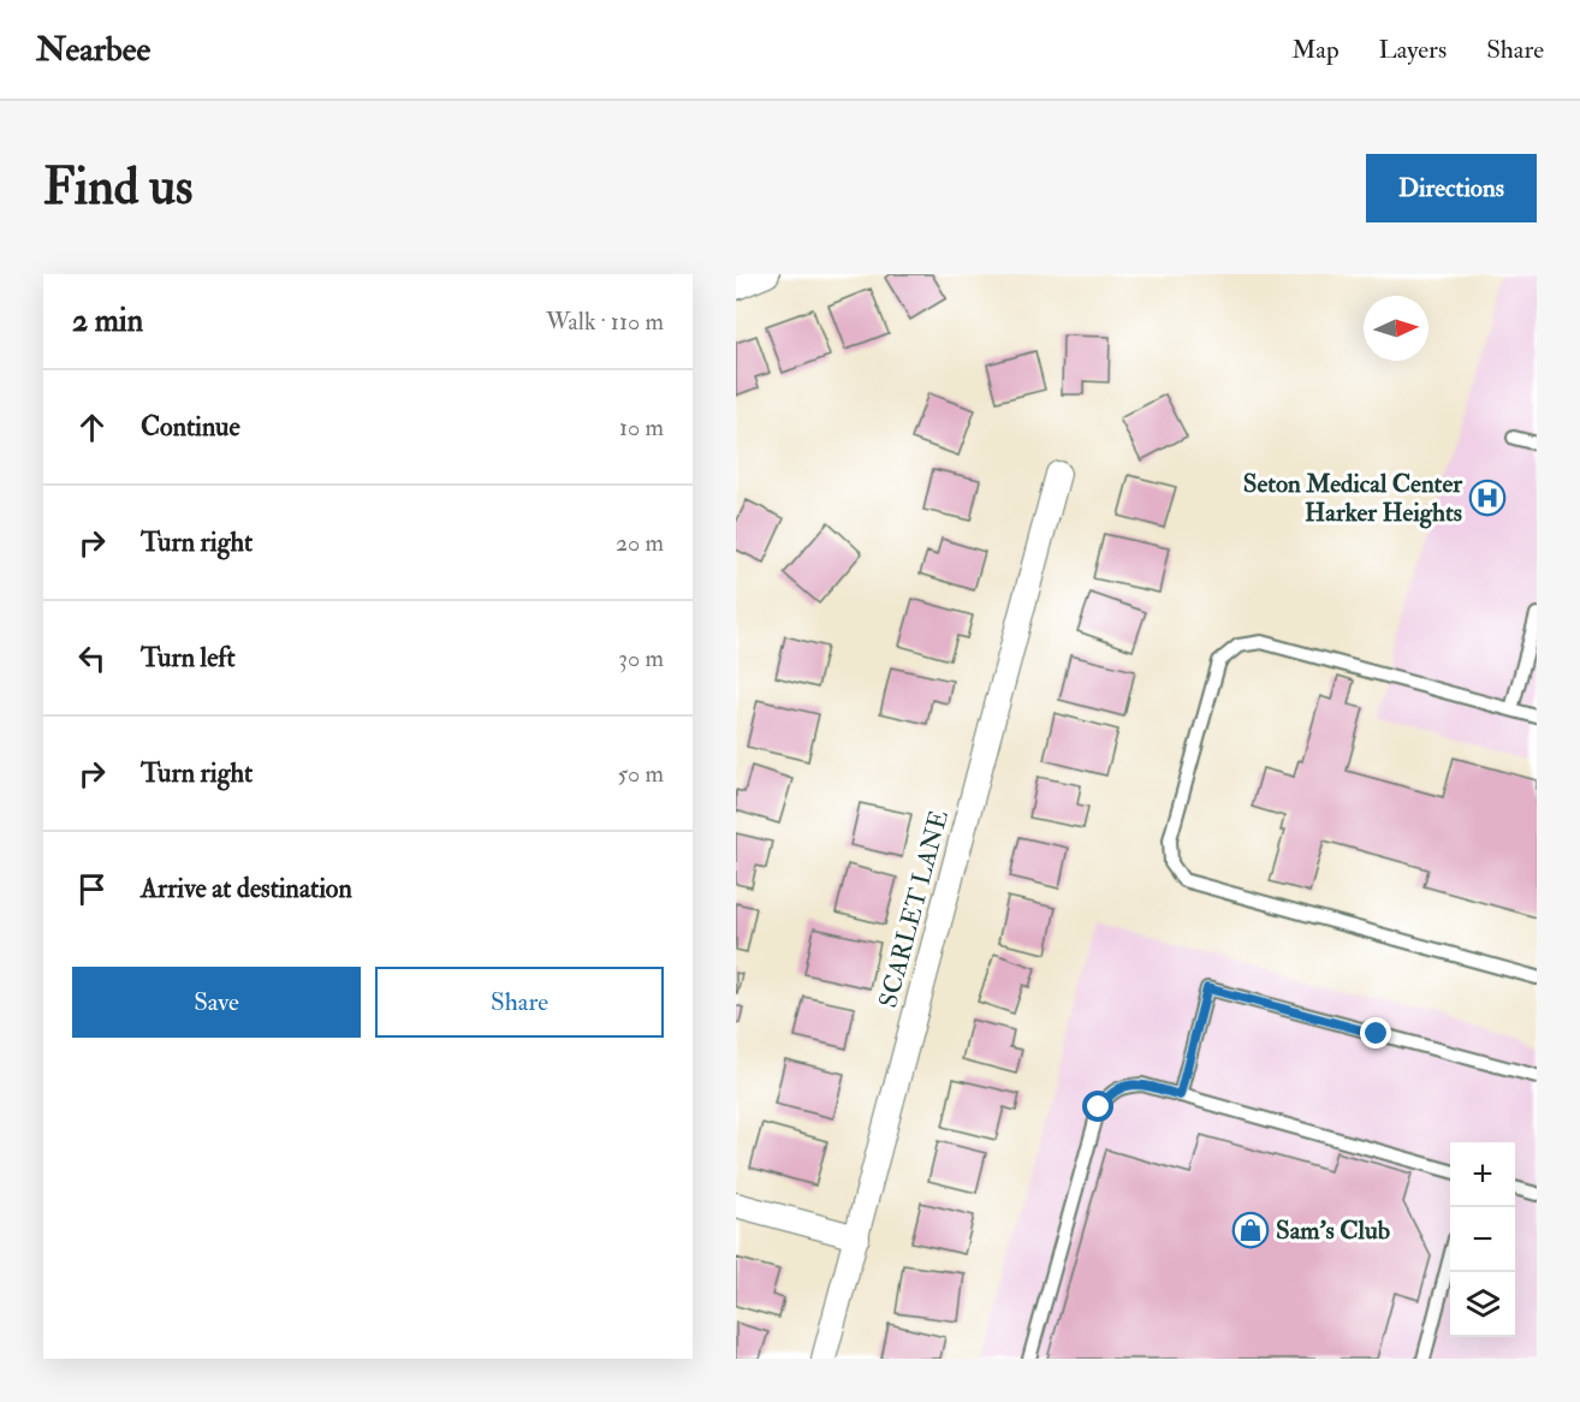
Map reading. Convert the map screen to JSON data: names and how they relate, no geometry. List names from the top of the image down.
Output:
{
  "streets": {
    "street": ["SCARLET LANE"]
  },
  "places": {
    "hospital": ["Seton Medical Center Harker Heights"],
    "shop": ["Sam's Club"]
  },
  "north": "right",
  "page": {
    "header": "Nearbee",
    "nav": ["Map", "Layers", "Share"],
    "buttons": [
      "Directions",
      ["Save", "Share"]
    ],
    "title": "Find us",
    "heading": ["2 min", "Walk · 110 m"],
    "list": [
      ["Continue", "10 m"],
      ["Turn right", "20 m"],
      ["Turn left", "30 m"],
      ["Turn right", "50 m"],
      "Arrive at destination"
    ],
    "map_buttons": ["+", "−"]
  }
}
